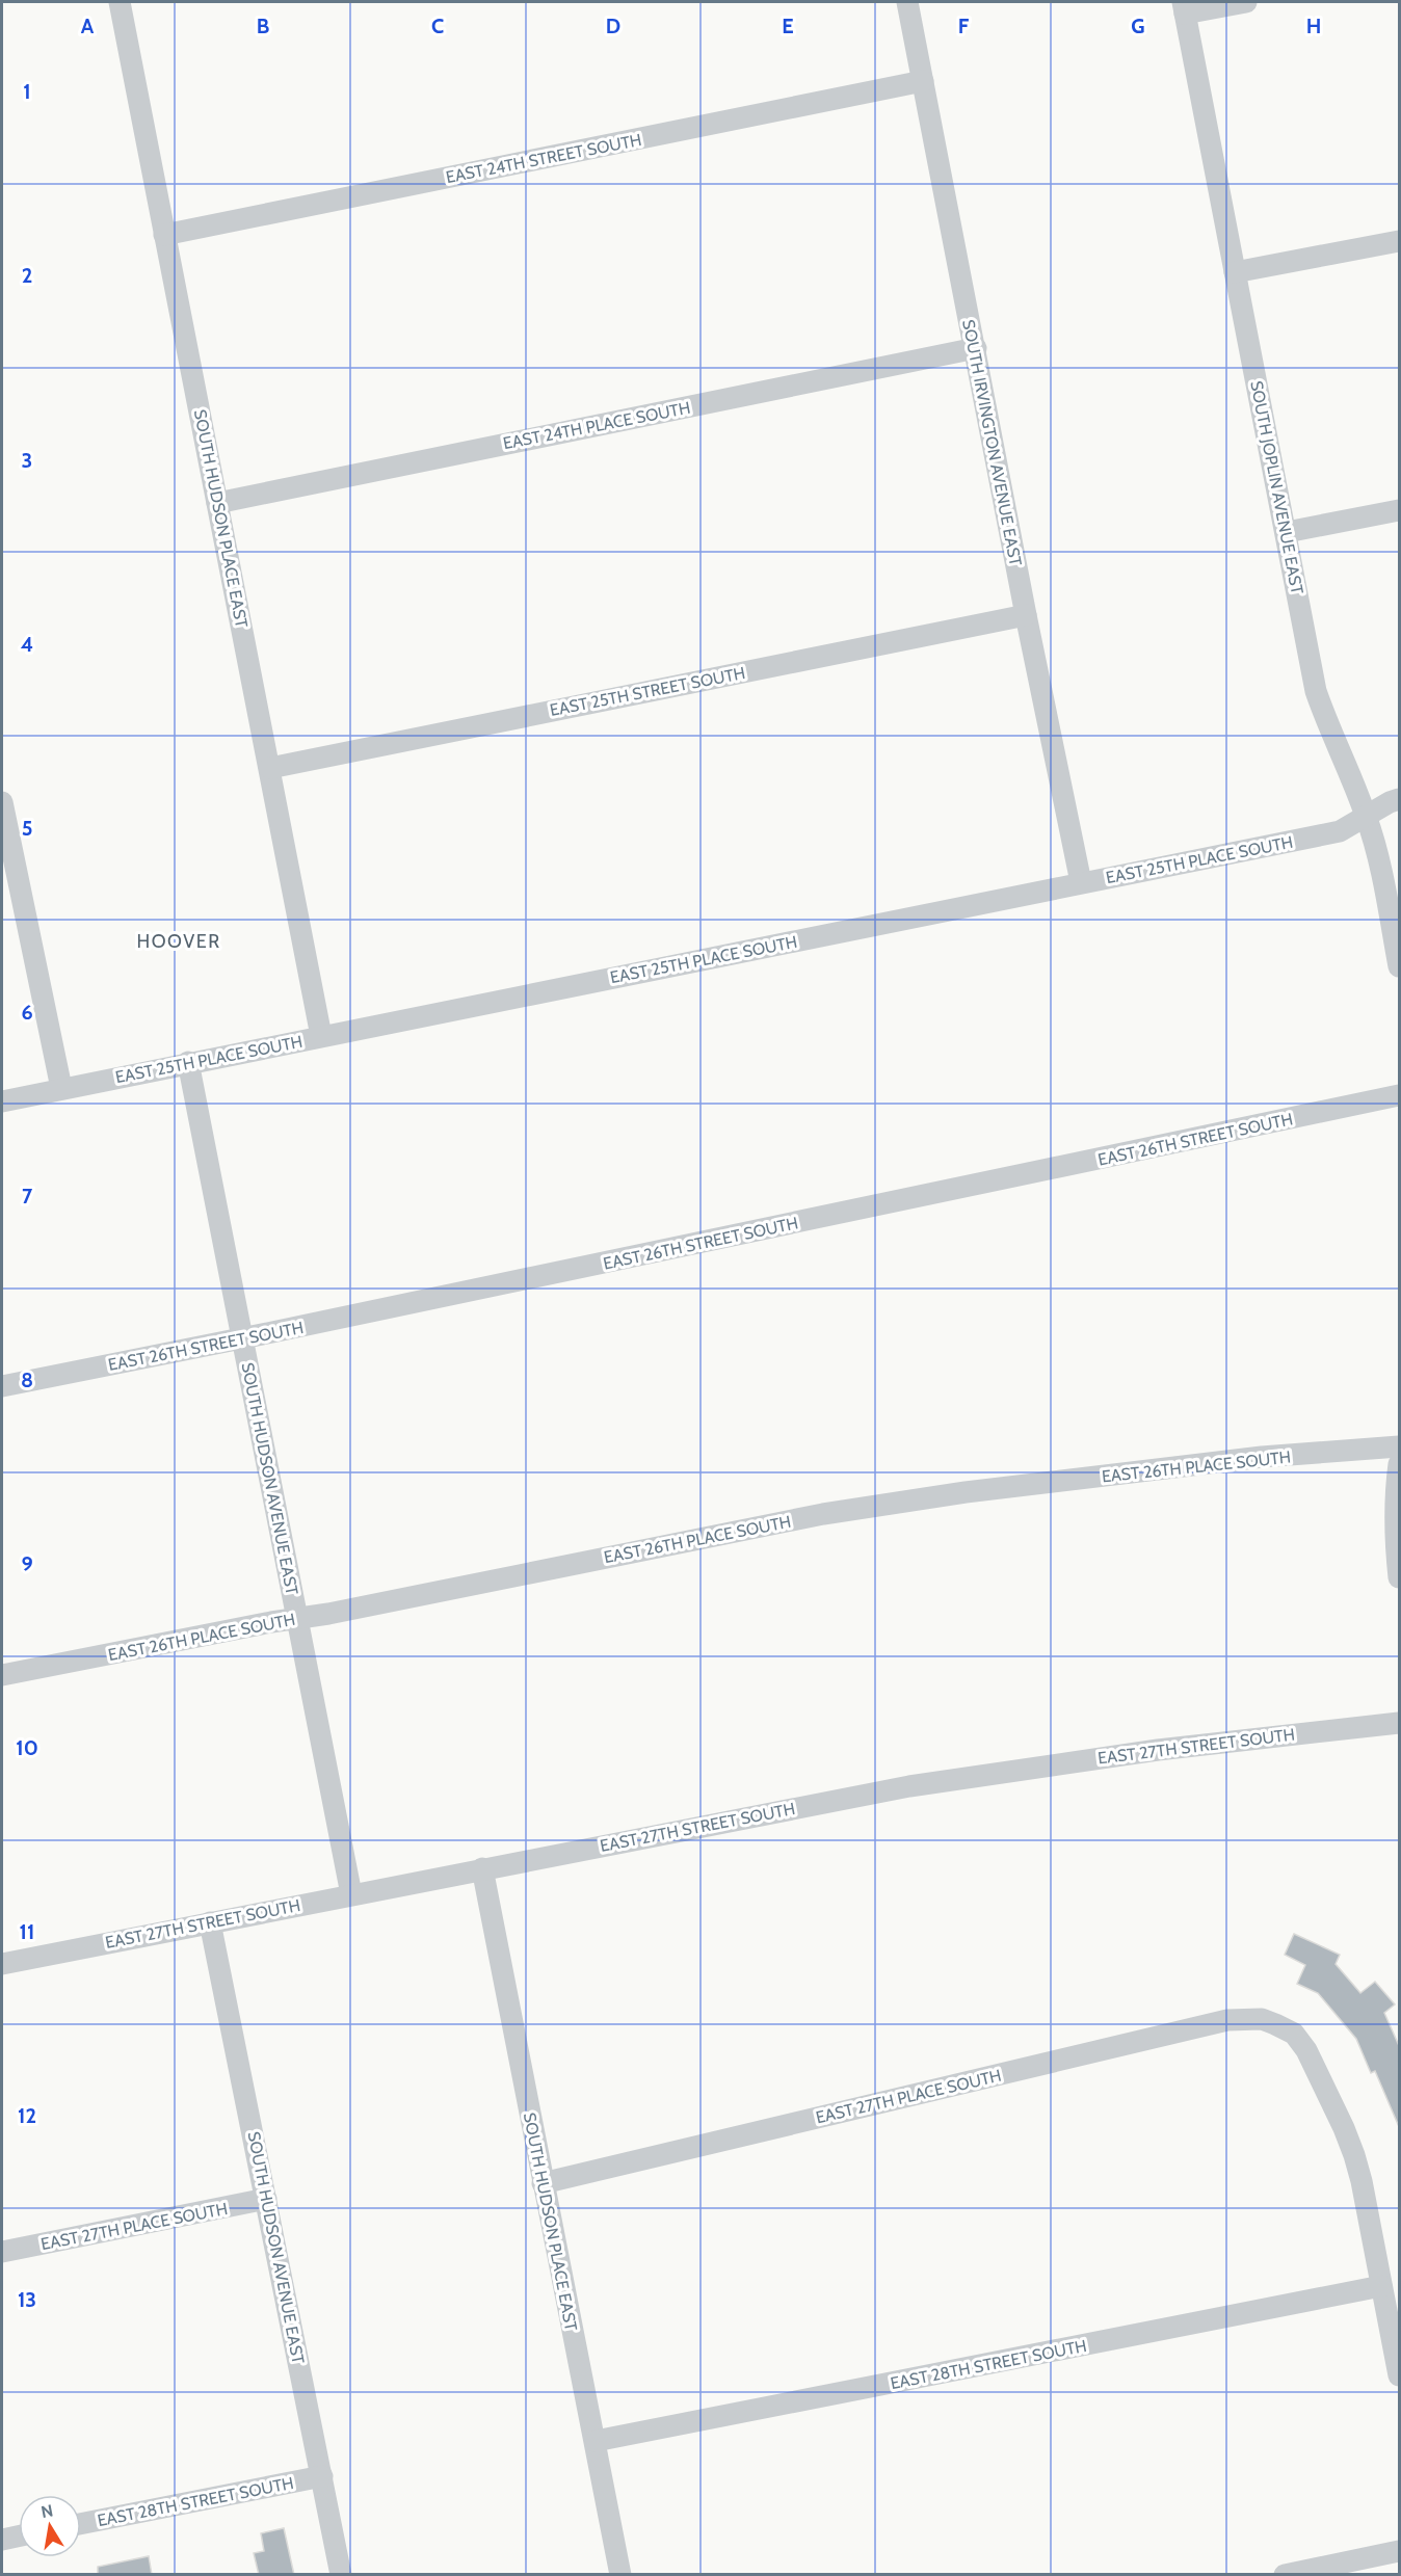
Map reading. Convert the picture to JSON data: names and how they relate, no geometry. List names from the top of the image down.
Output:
{
  "streets": {
    "street": [
      "EAST 24TH STREET SOUTH",
      "EAST 24TH PLACE SOUTH",
      "SOUTH IRVINGTON AVENUE EAST",
      "SOUTH JOPLIN AVENUE EAST",
      "SOUTH HUDSON PLACE EAST",
      "EAST 25TH STREET SOUTH",
      "EAST 25TH PLACE SOUTH",
      "EAST 26TH STREET SOUTH",
      "EAST 26TH PLACE SOUTH",
      "SOUTH HUDSON AVENUE EAST",
      "EAST 27TH STREET SOUTH",
      "EAST 27TH PLACE SOUTH",
      "EAST 28TH STREET SOUTH"
    ]
  },
  "crossings": [
    ["EAST 24TH STREET SOUTH", "SOUTH IRVINGTON AVENUE EAST"],
    ["EAST 24TH STREET SOUTH", "SOUTH HUDSON PLACE EAST"],
    ["EAST 24TH PLACE SOUTH", "SOUTH IRVINGTON AVENUE EAST"],
    ["EAST 24TH PLACE SOUTH", "SOUTH HUDSON PLACE EAST"],
    ["SOUTH IRVINGTON AVENUE EAST", "EAST 25TH STREET SOUTH"],
    ["SOUTH IRVINGTON AVENUE EAST", "EAST 25TH PLACE SOUTH"],
    ["SOUTH JOPLIN AVENUE EAST", "EAST 25TH PLACE SOUTH"],
    ["SOUTH HUDSON PLACE EAST", "EAST 25TH STREET SOUTH"],
    ["SOUTH HUDSON PLACE EAST", "EAST 25TH PLACE SOUTH"],
    ["SOUTH HUDSON PLACE EAST", "EAST 27TH STREET SOUTH"],
    ["SOUTH HUDSON PLACE EAST", "EAST 27TH PLACE SOUTH"],
    ["SOUTH HUDSON PLACE EAST", "EAST 28TH STREET SOUTH"],
    ["EAST 25TH PLACE SOUTH", "SOUTH HUDSON AVENUE EAST"],
    ["EAST 26TH STREET SOUTH", "SOUTH HUDSON AVENUE EAST"],
    ["EAST 26TH PLACE SOUTH", "SOUTH HUDSON AVENUE EAST"],
    ["SOUTH HUDSON AVENUE EAST", "EAST 27TH STREET SOUTH"],
    ["SOUTH HUDSON AVENUE EAST", "EAST 27TH PLACE SOUTH"],
    ["SOUTH HUDSON AVENUE EAST", "EAST 28TH STREET SOUTH"],
    ["EAST 27TH PLACE SOUTH", "EAST 28TH STREET SOUTH"]
  ],
  "districts": ["HOOVER"],
  "north": "top",
  "grid": {
    "columns": [
      "A",
      "B",
      "C",
      "D",
      "E",
      "F",
      "G",
      "H"
    ],
    "rows": [
      "1",
      "2",
      "3",
      "4",
      "5",
      "6",
      "7",
      "8",
      "9",
      "10",
      "11",
      "12",
      "13"
    ]
  }
}
